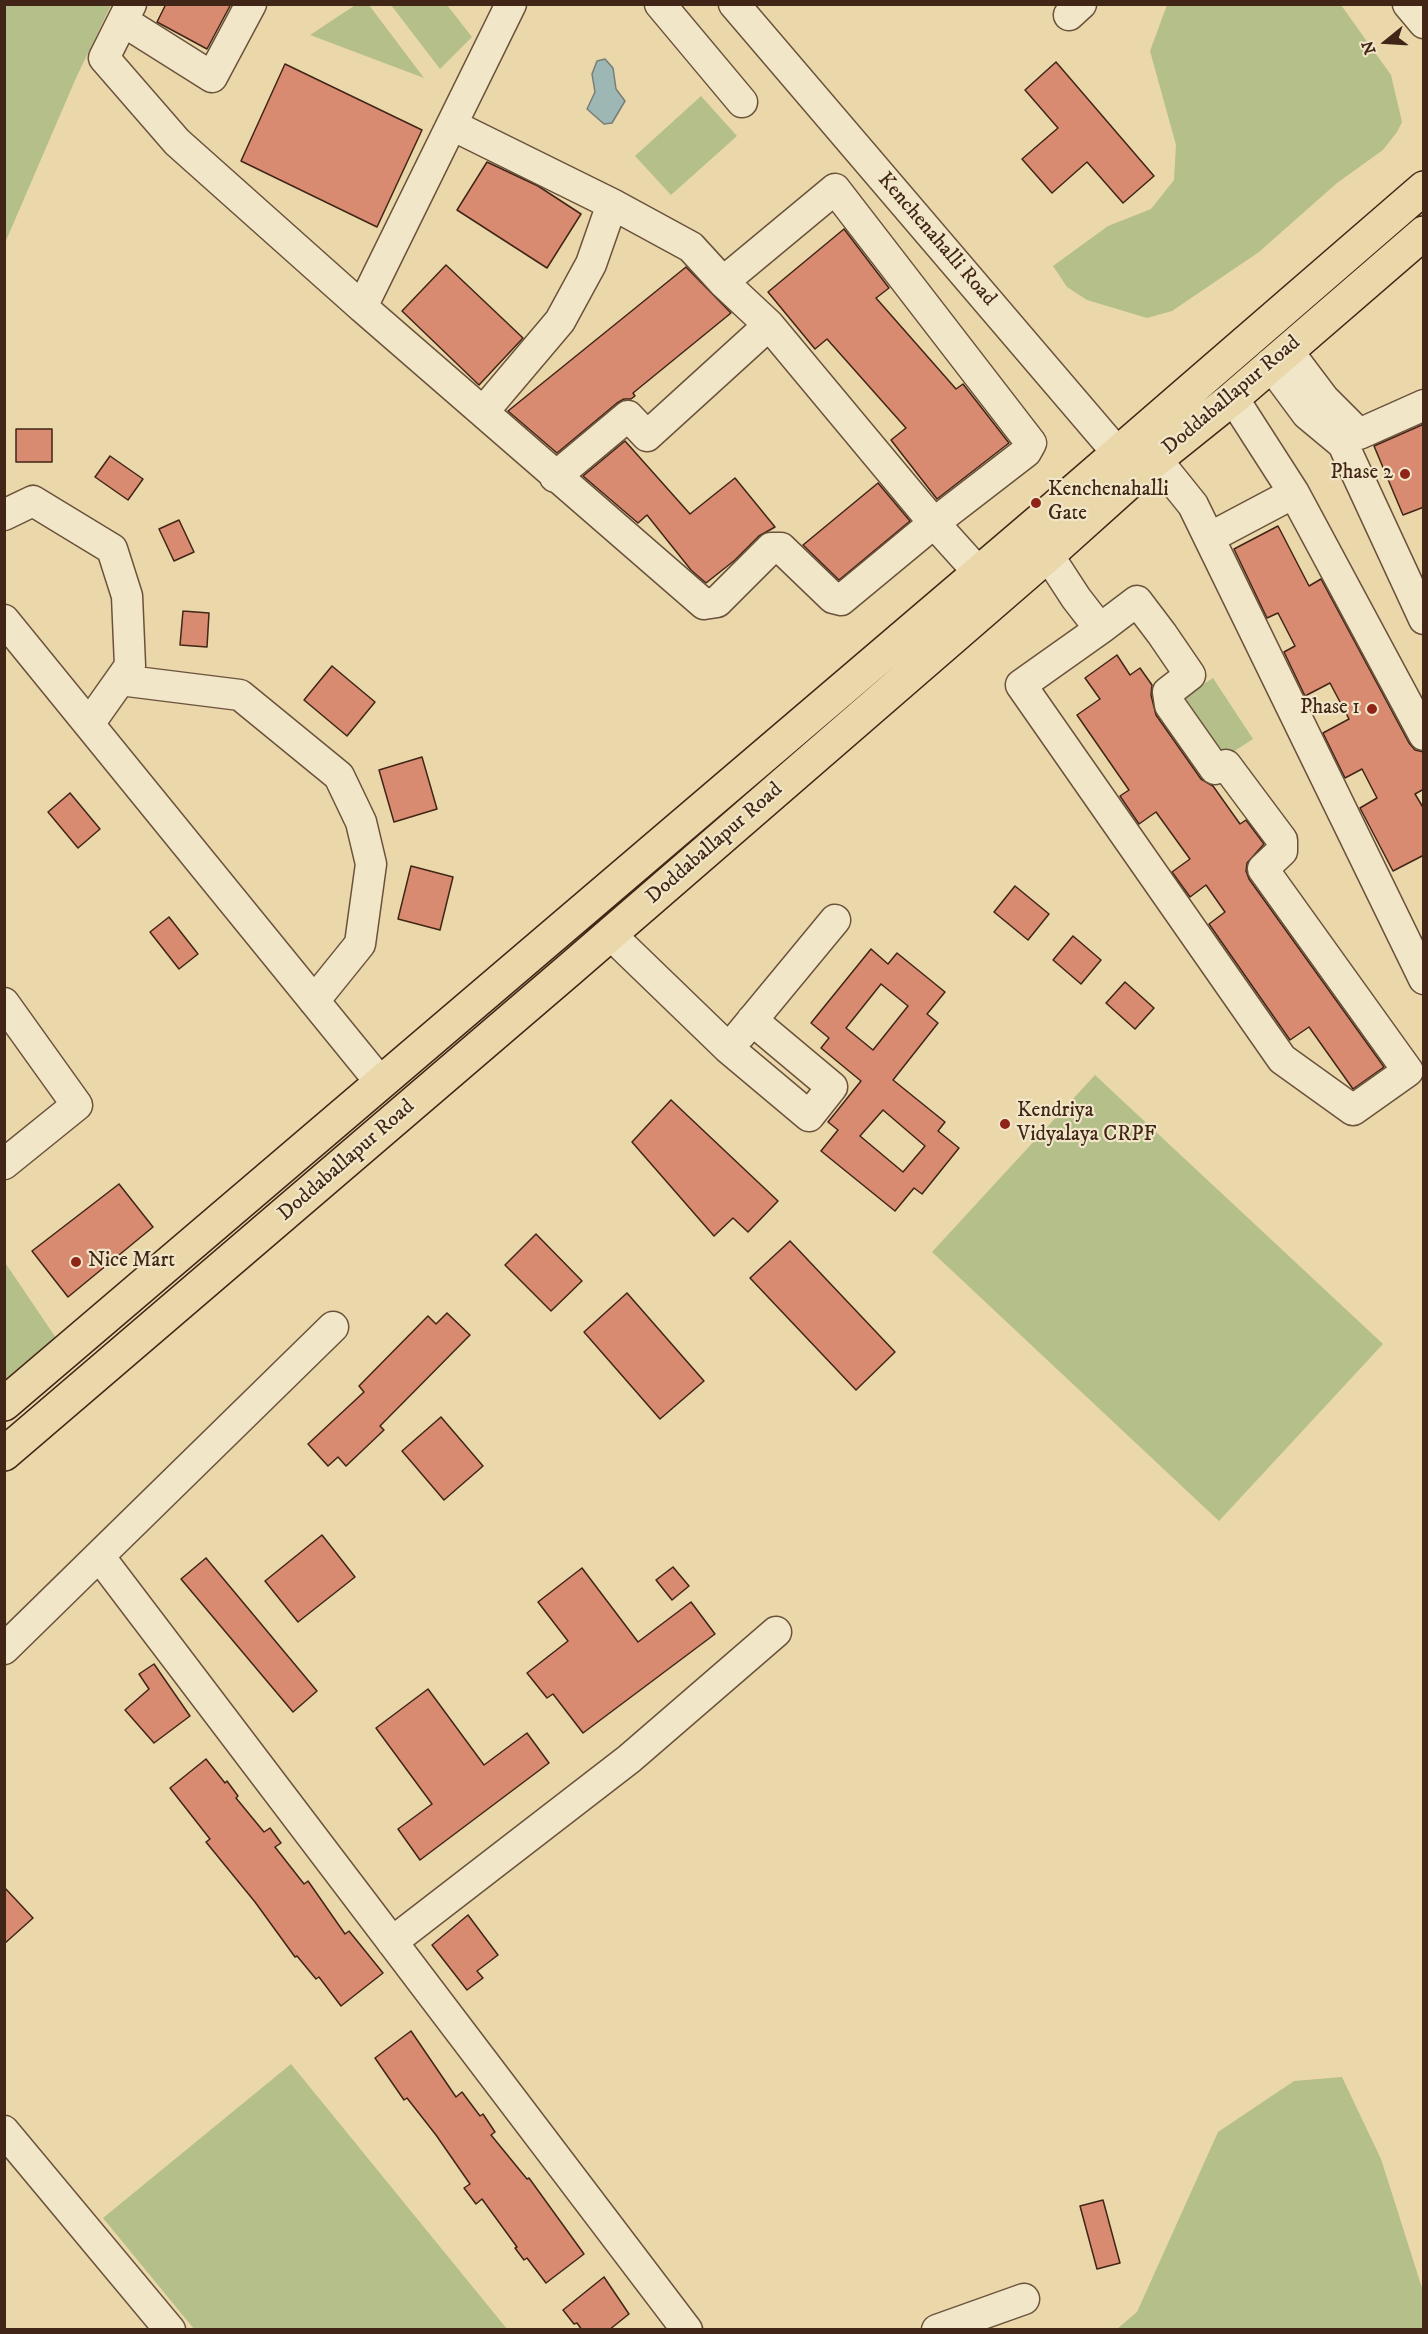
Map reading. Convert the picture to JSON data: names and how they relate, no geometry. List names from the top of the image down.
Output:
{
  "streets": {
    "main road": ["Doddaballapur Road"],
    "street": ["Kenchenahalli Road"]
  },
  "crossings": [
    ["Kenchenahalli Road", "Doddaballapur Road"]
  ],
  "places": [
    "Phase 2",
    "Kenchenahalli Gate",
    "Phase 1",
    "Kendriya Vidyalaya CRPF",
    "Nice Mart"
  ],
  "north": "left"
}
